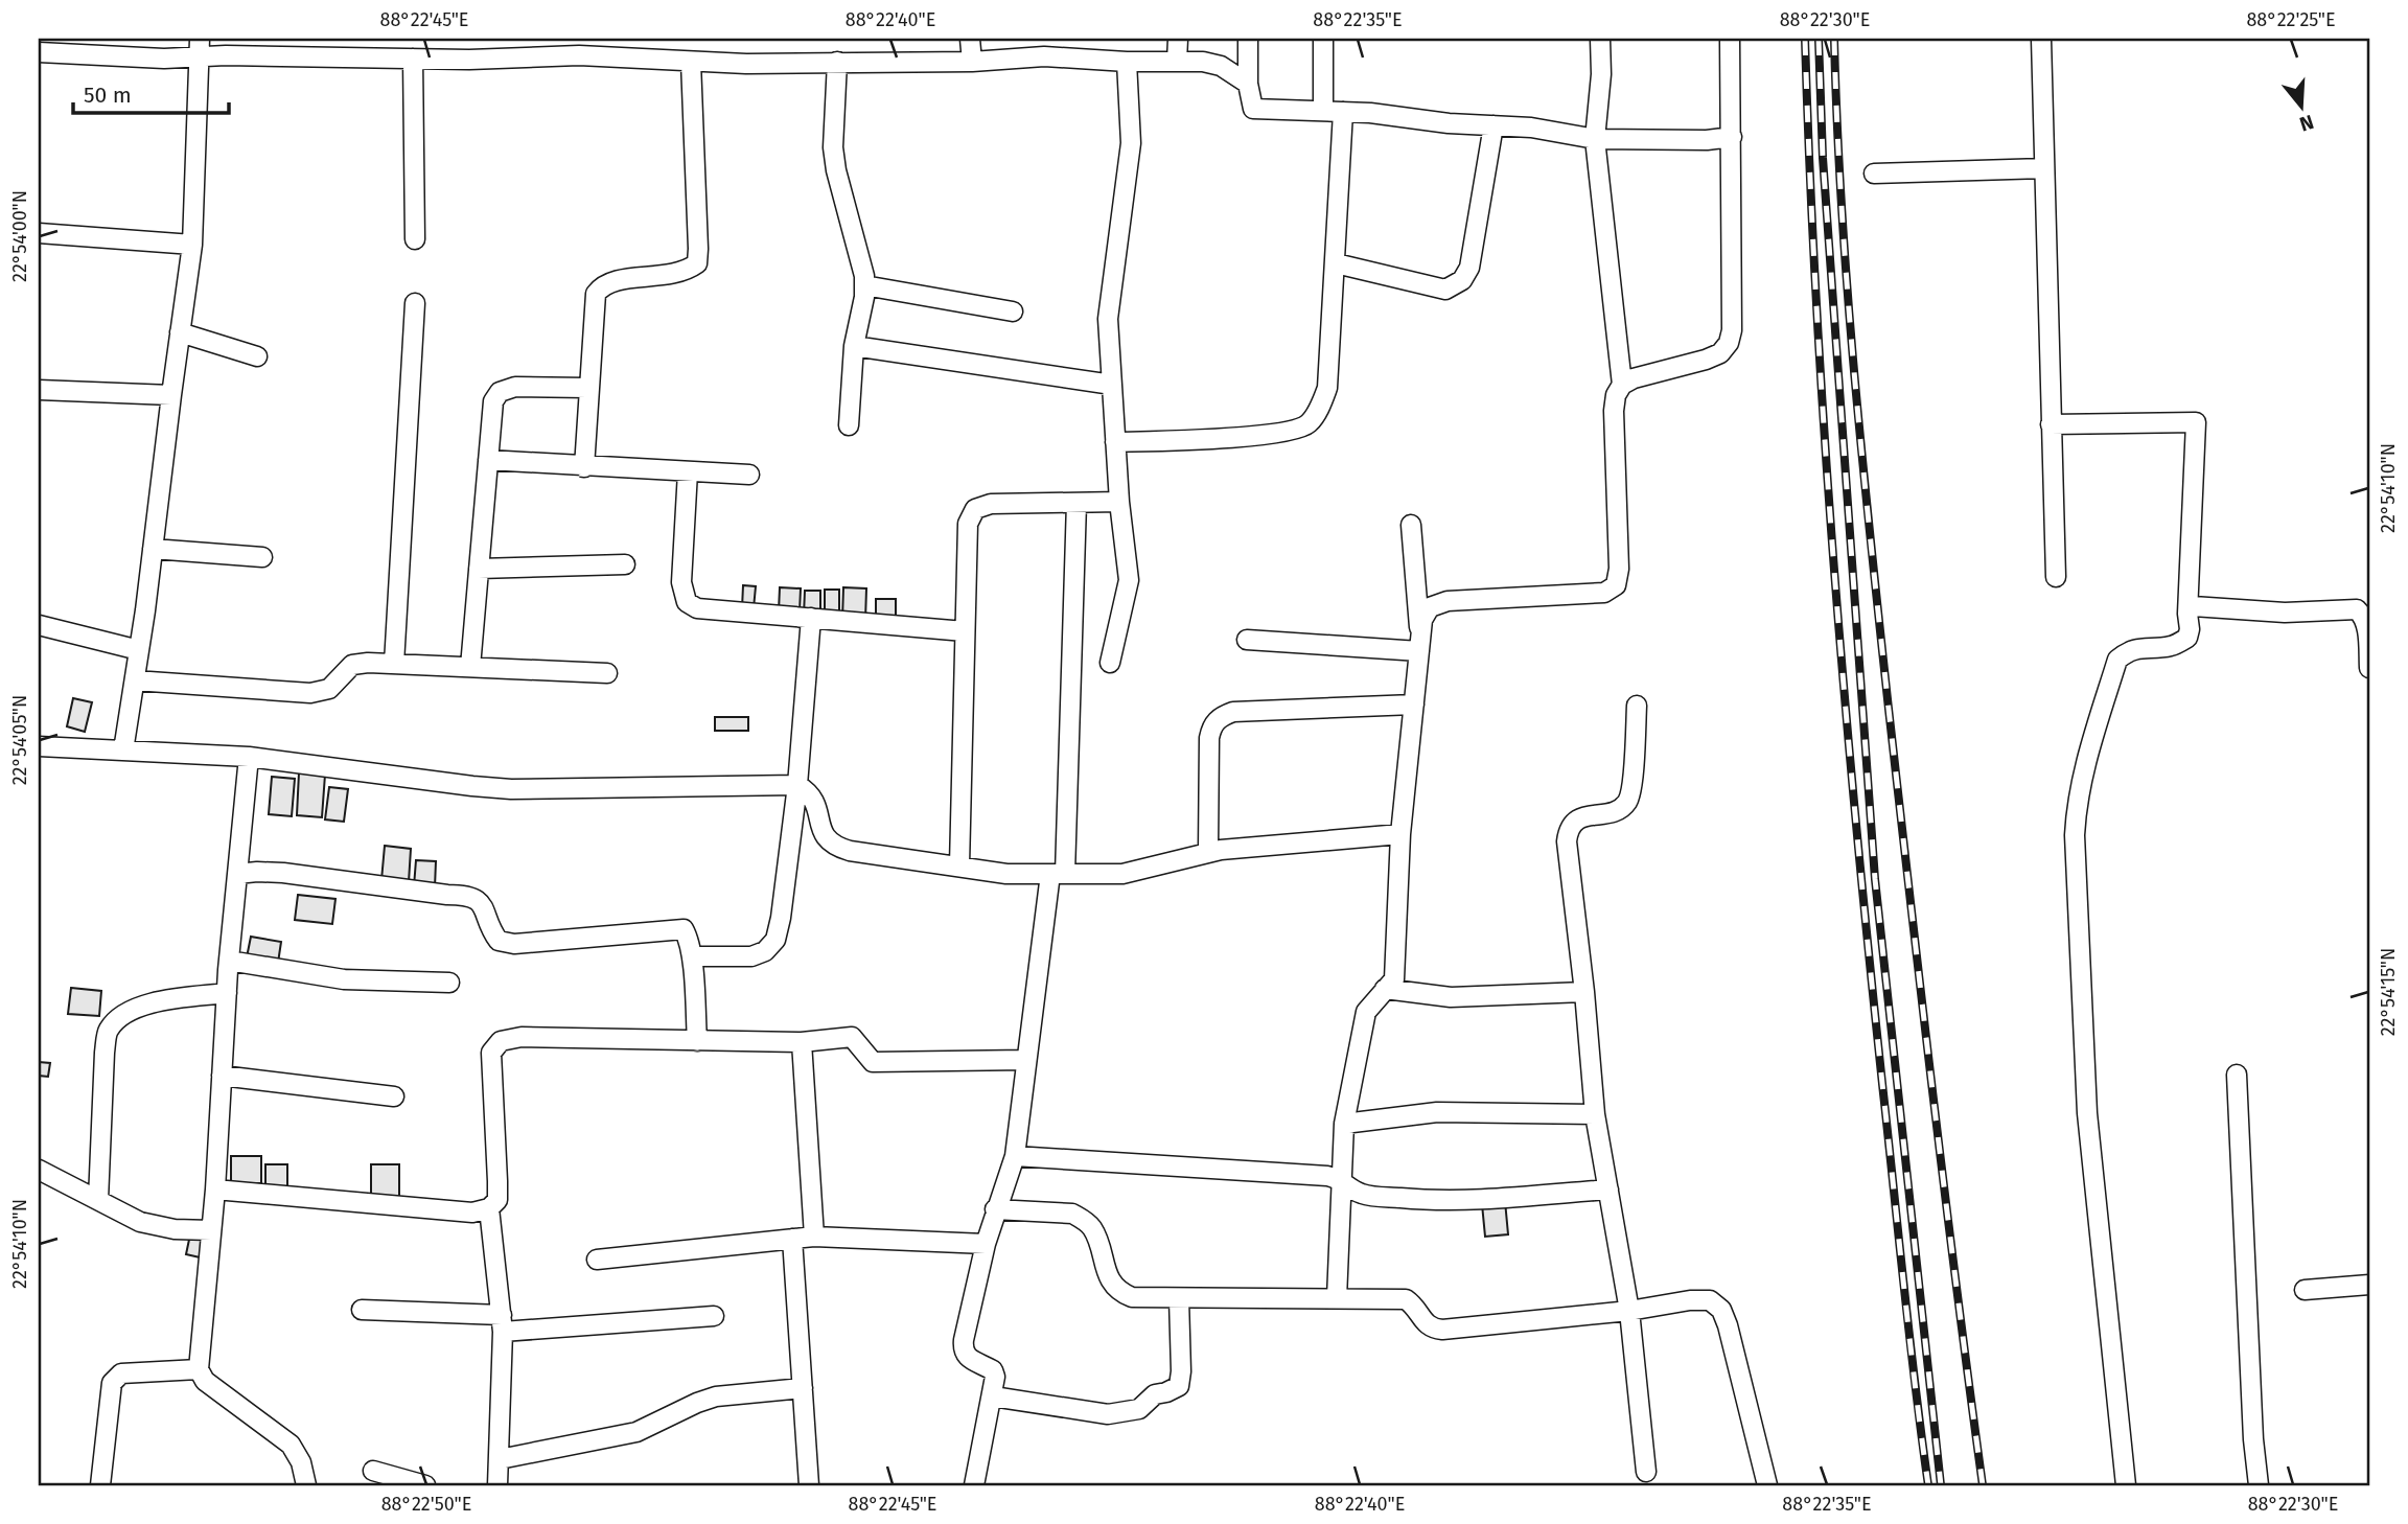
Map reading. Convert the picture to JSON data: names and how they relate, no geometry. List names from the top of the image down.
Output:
{
  "scale_bar": "50 m",
  "north": "bottom",
  "coordinates": [
    "88°22'45\"E",
    "88°22'40\"E",
    "88°22'35\"E",
    "88°22'30\"E",
    "88°22'25\"E",
    "22°54'00\"N",
    "22°54'10\"N",
    "22°54'05\"N",
    "22°54'15\"N",
    "88°22'50\"E"
  ]
}
